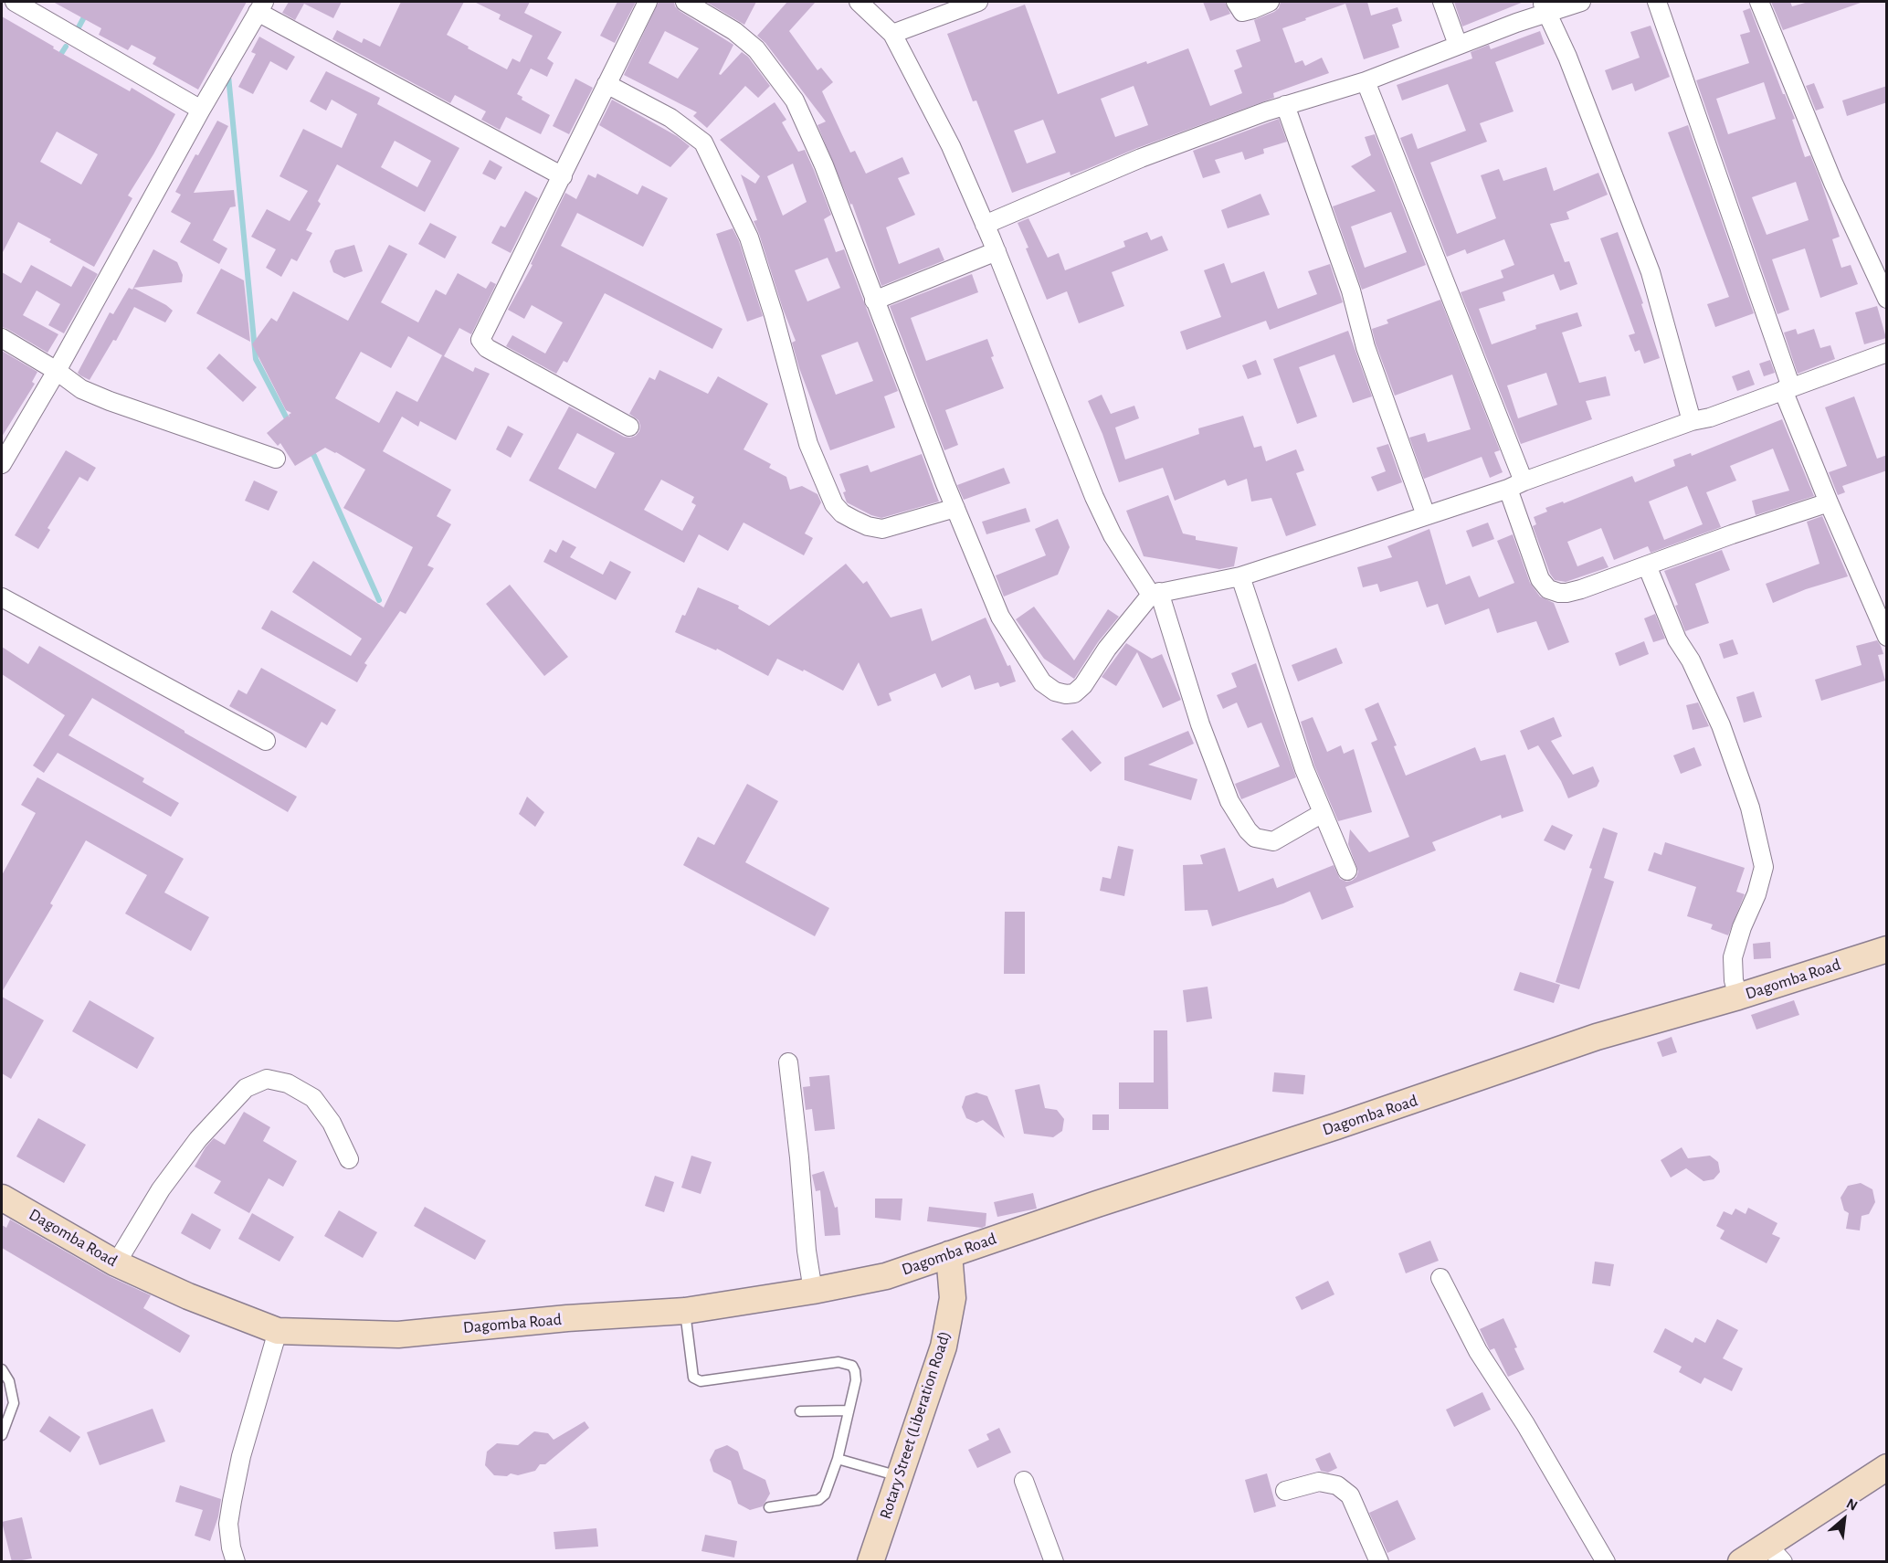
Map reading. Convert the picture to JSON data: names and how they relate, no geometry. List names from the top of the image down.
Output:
{
  "streets": {
    "street": ["Dagomba Road", "Rotary Street (Liberation Road)"]
  },
  "crossings": [
    ["Dagomba Road", "Rotary Street (Liberation Road)"]
  ],
  "north": "top right"
}
